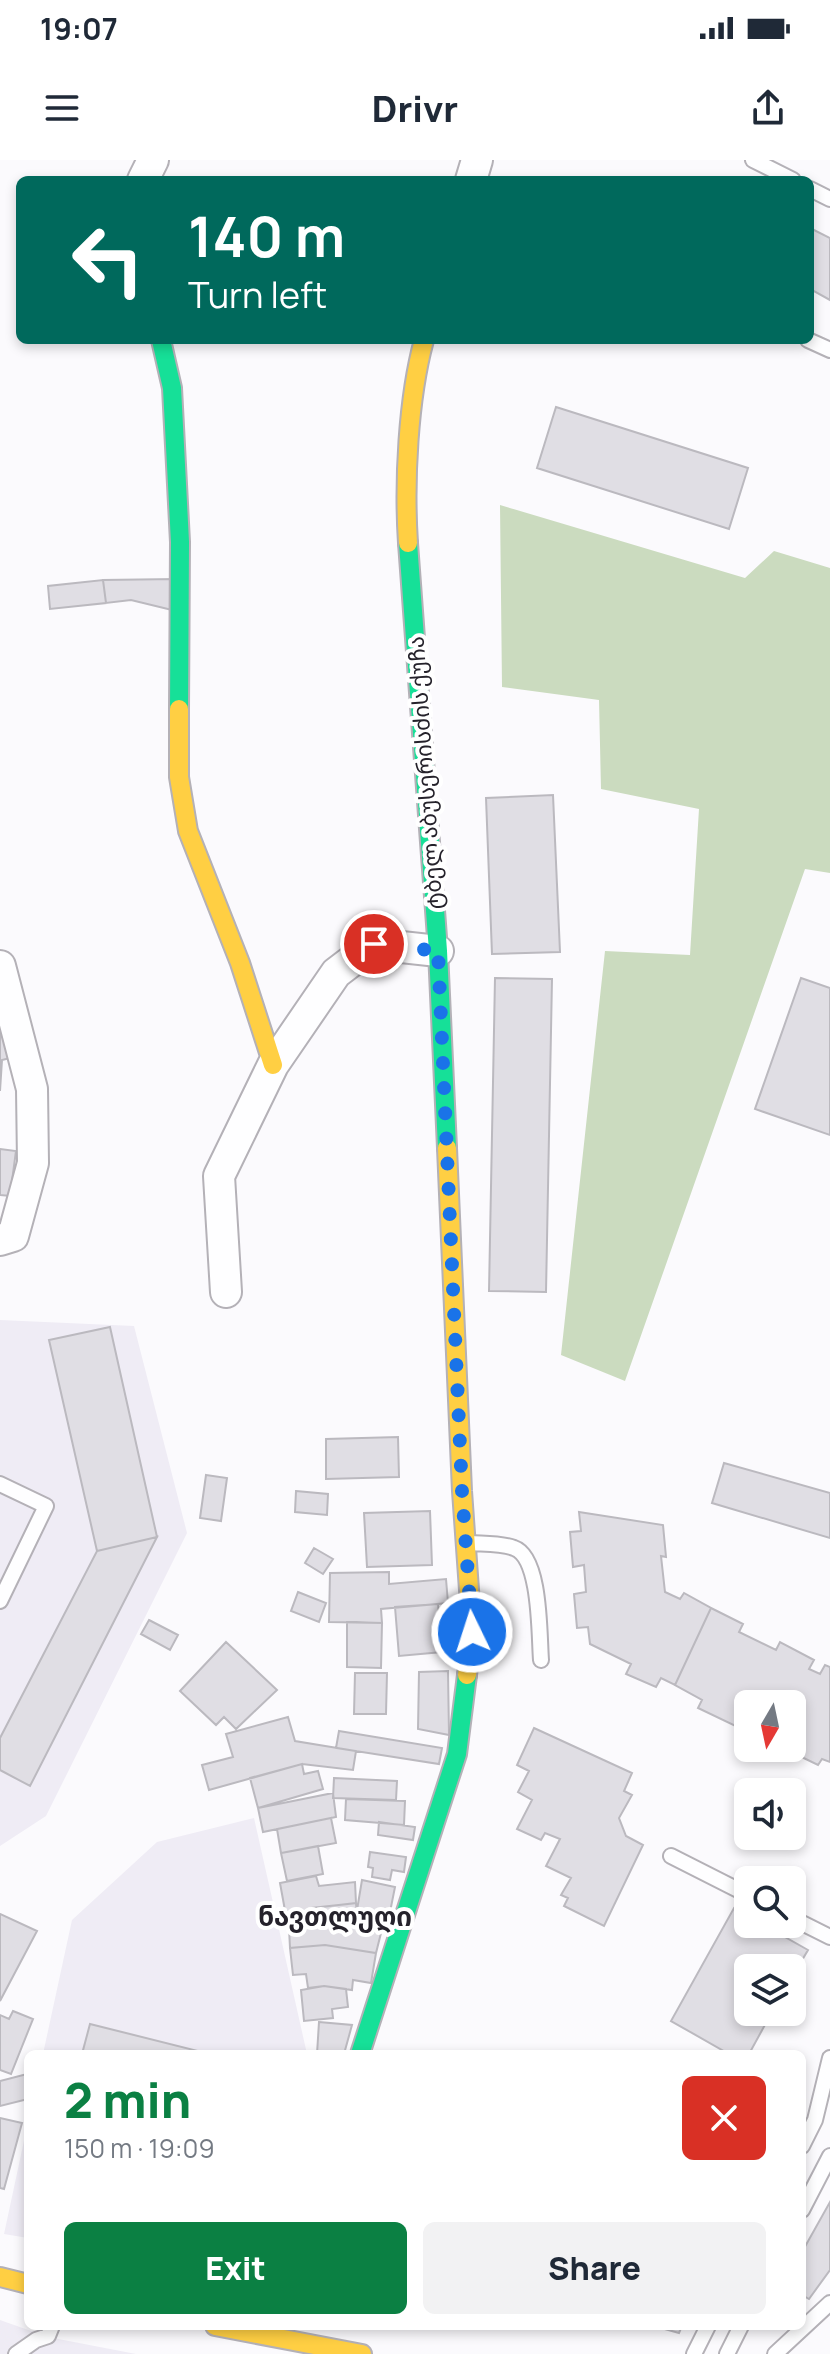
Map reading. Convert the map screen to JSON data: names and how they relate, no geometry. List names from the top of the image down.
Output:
{
  "streets": {
    "street": ["ტბელ აბუსერისძის ქუჩა"]
  },
  "districts": ["ნავთლუღი"],
  "north": "bottom",
  "page": {
    "status": "19:07",
    "header": "Drivr",
    "turn": ["140 m", "Turn left"],
    "heading": ["2 min", "150 m · 19:09"],
    "buttons": ["Exit", "Share"]
  }
}
